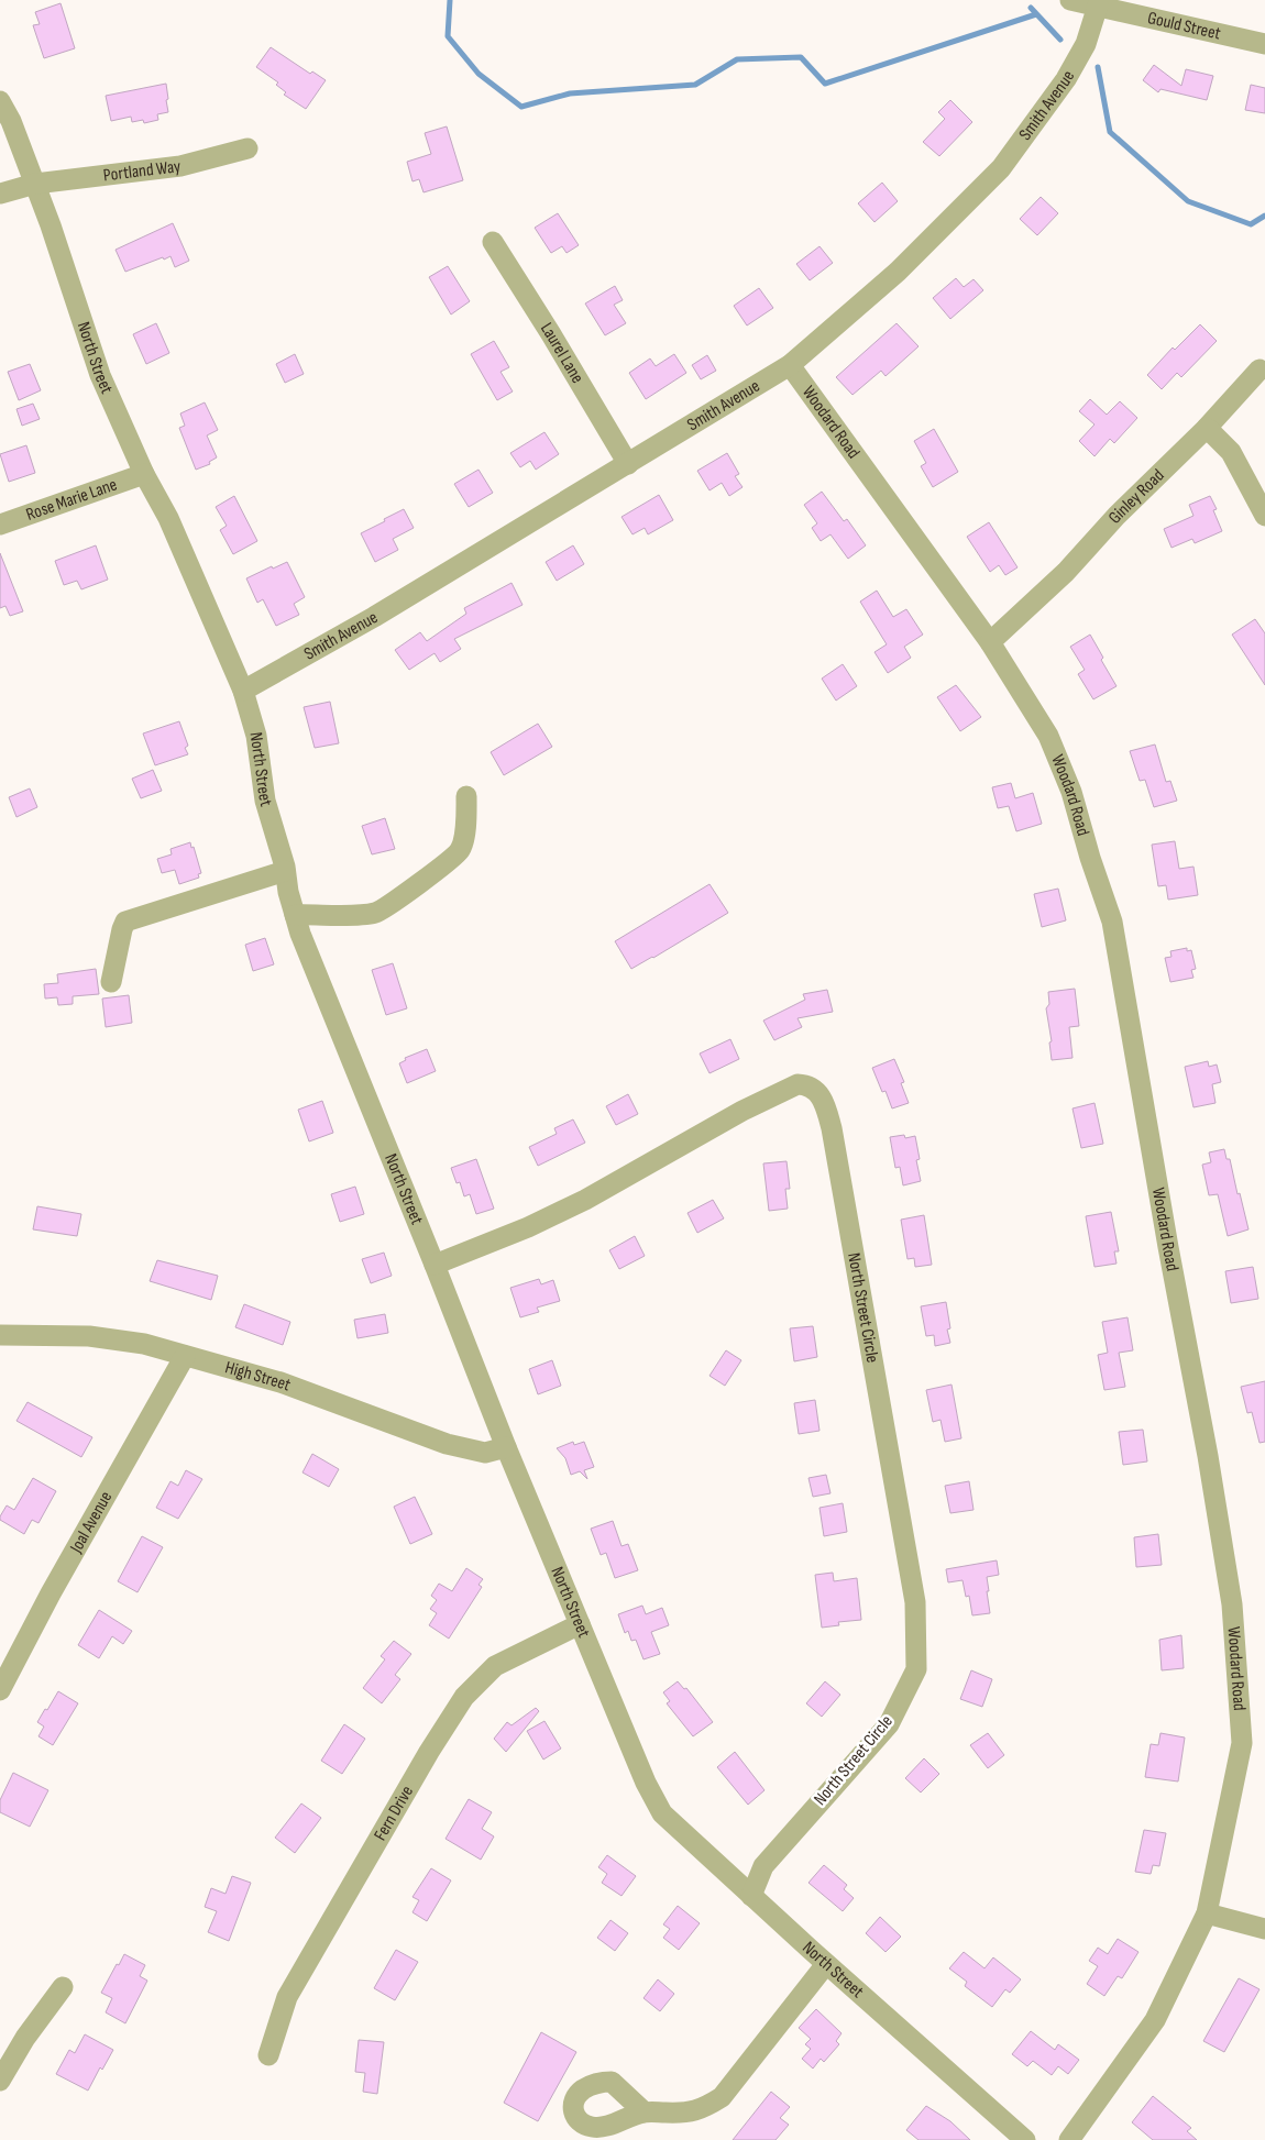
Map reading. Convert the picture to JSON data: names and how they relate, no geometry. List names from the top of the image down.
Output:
{
  "streets": {
    "street": [
      "Gould Street",
      "Smith Avenue",
      "Portland Way",
      "Laurel Lane",
      "North Street",
      "Woodard Road",
      "Ginley Road",
      "Rose Marie Lane",
      "North Street Circle",
      "High Street",
      "Joal Avenue",
      "Fern Drive"
    ]
  },
  "crossings": [
    ["Gould Street", "Smith Avenue"],
    ["Smith Avenue", "Laurel Lane"],
    ["Smith Avenue", "North Street"],
    ["Smith Avenue", "Woodard Road"],
    ["Portland Way", "North Street"],
    ["North Street", "Rose Marie Lane"],
    ["North Street", "North Street Circle"],
    ["North Street", "High Street"],
    ["North Street", "Fern Drive"],
    ["Woodard Road", "Ginley Road"],
    ["High Street", "Joal Avenue"]
  ]
}
